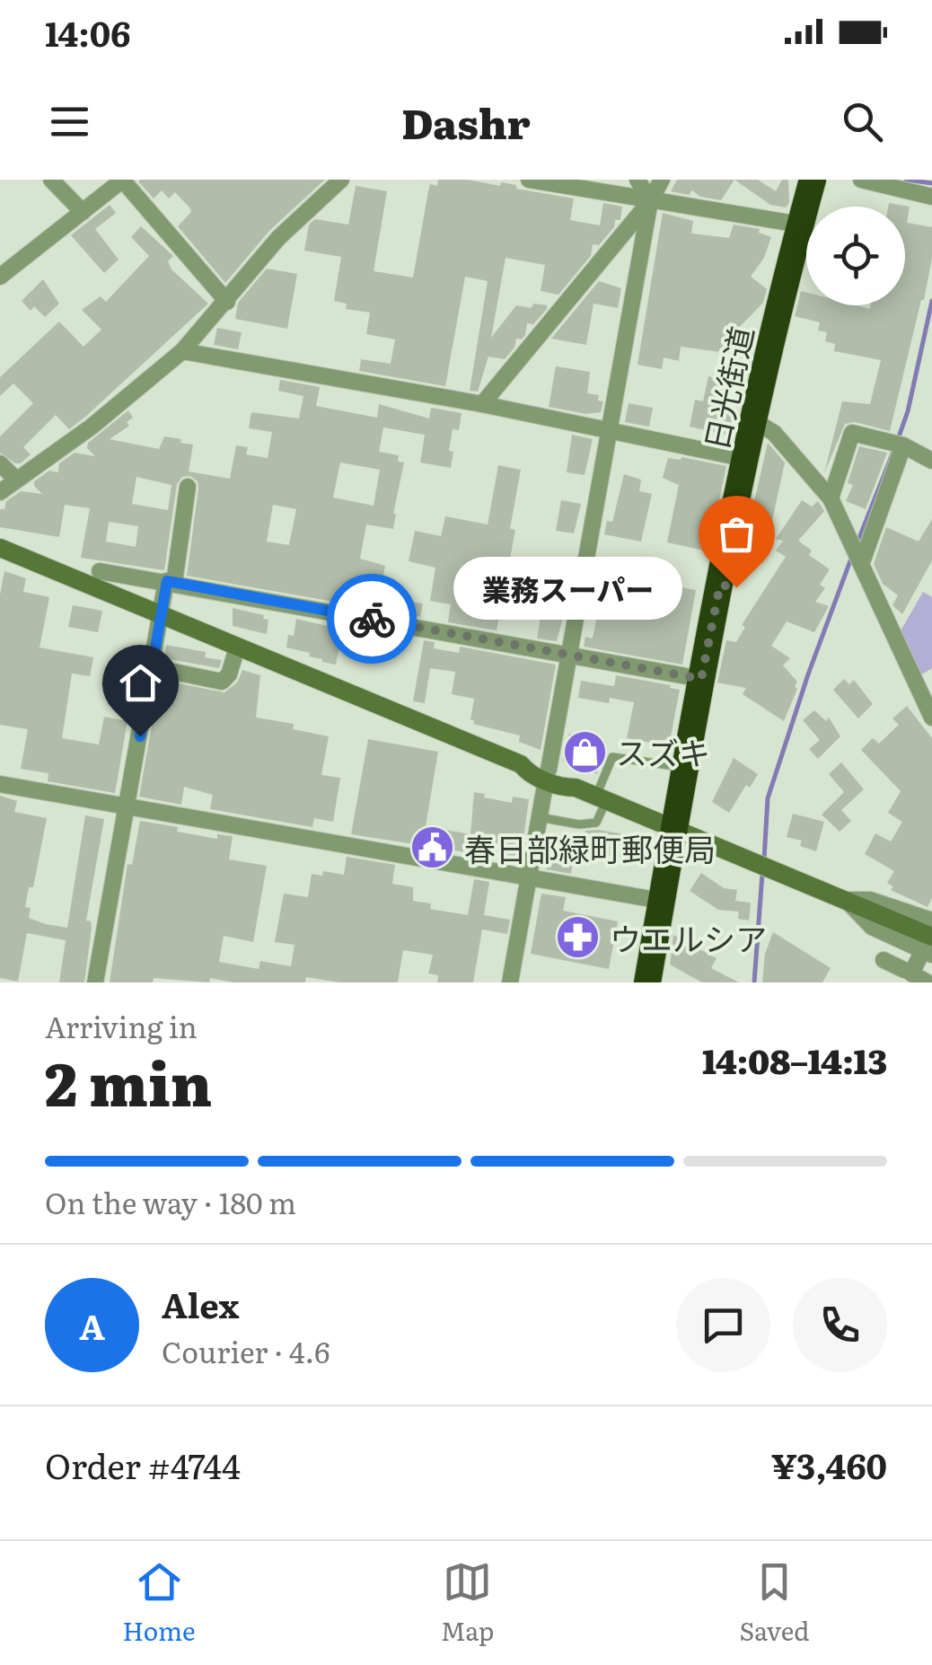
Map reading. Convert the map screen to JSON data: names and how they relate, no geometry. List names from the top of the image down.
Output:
{
  "streets": {
    "highway": ["日光街道"]
  },
  "places": {
    "other": ["業務スーパー"],
    "shop": ["スズキ"],
    "public building": ["春日部緑町郵便局"],
    "pharmacy": ["ウエルシア"]
  },
  "page": {
    "status": "14:06",
    "header": "Dashr",
    "bubble": "業務スーパー",
    "heading": ["2 min", "Arriving in", "14:08–14:13"],
    "panel": [
      "Alex",
      "Courier · 4.6",
      "Order #4744",
      "¥3,460"
    ],
    "bar": "On the way · 180 m",
    "round": "A",
    "tabs": ["Home", "Map", "Saved"]
  }
}
